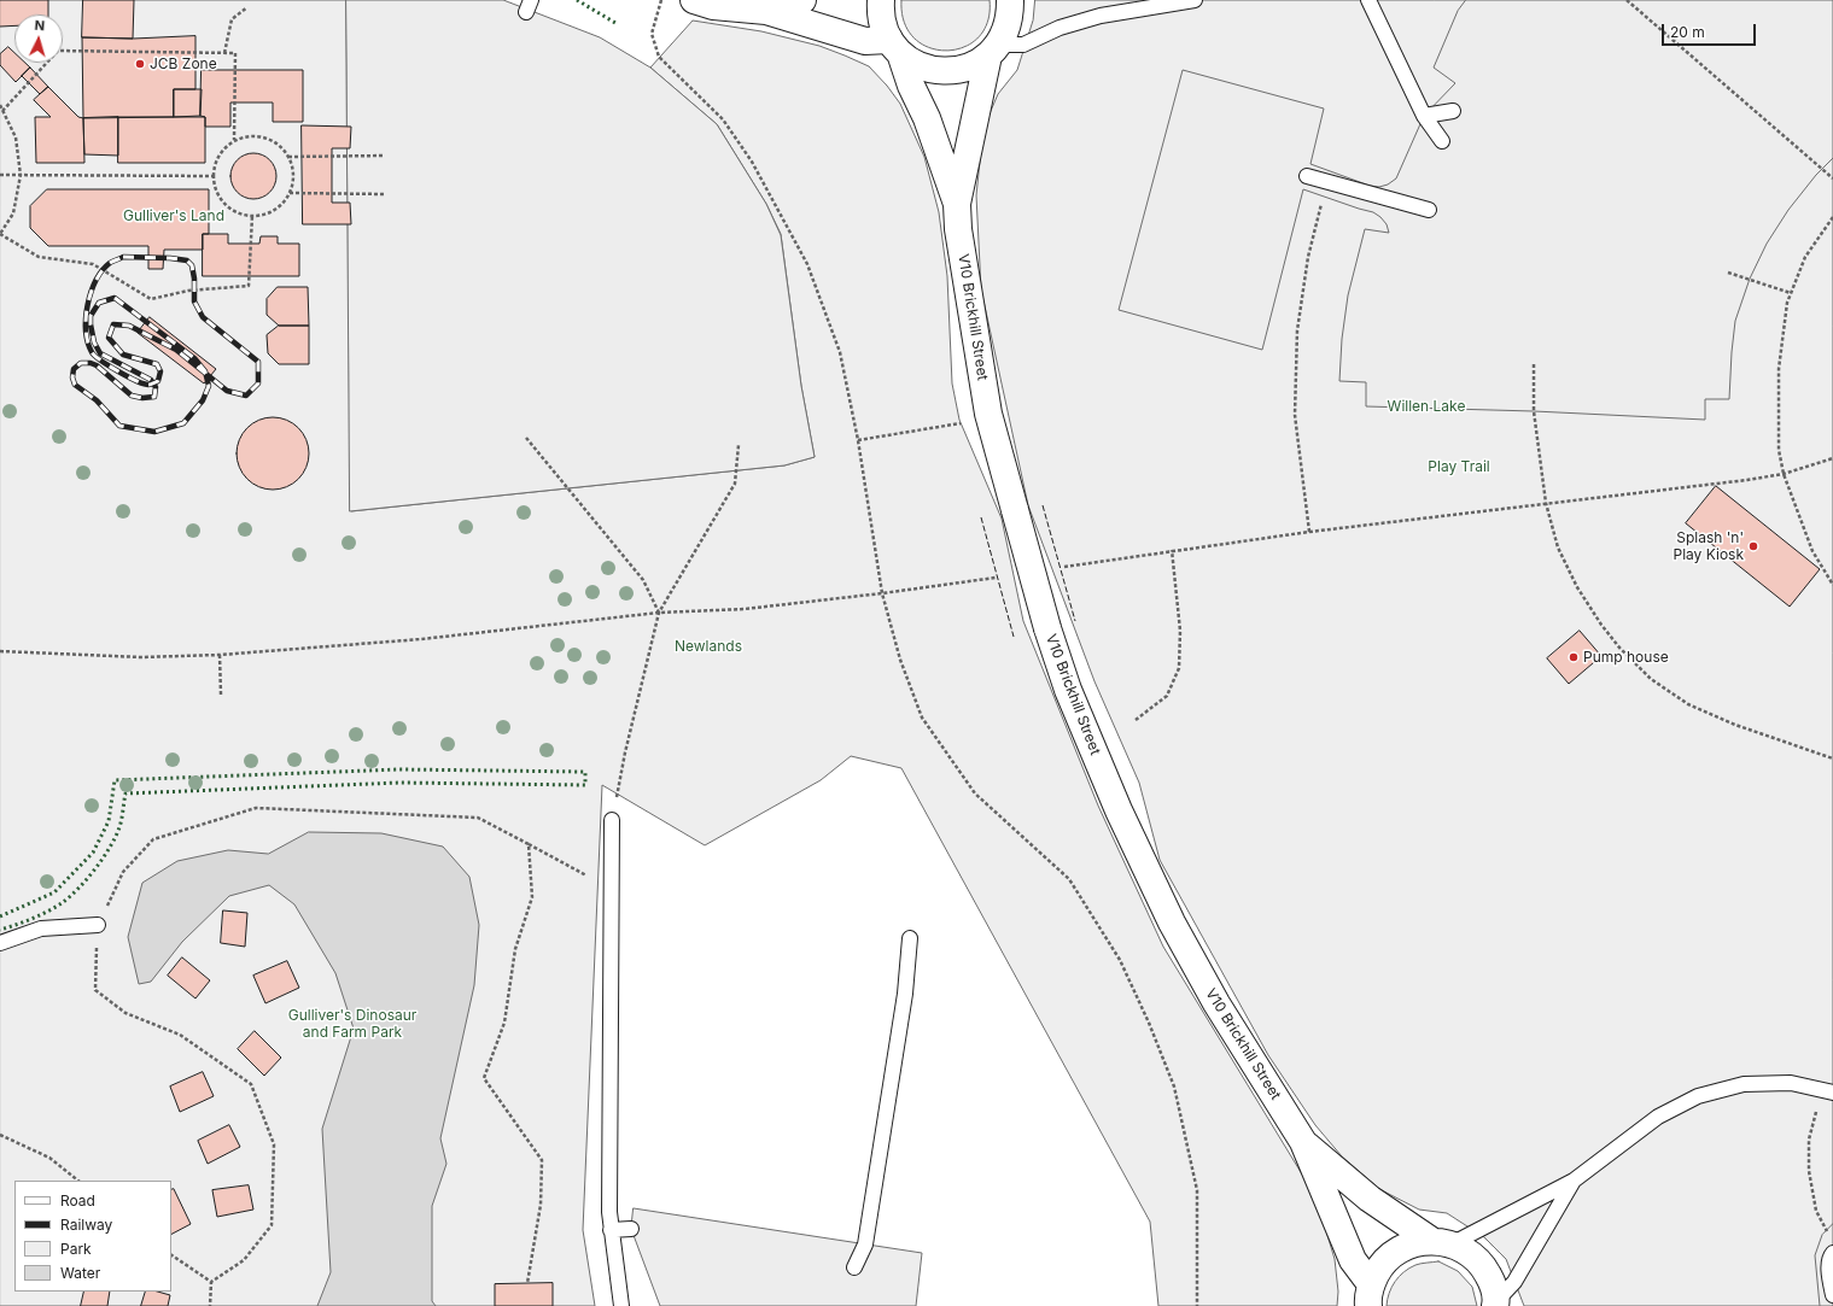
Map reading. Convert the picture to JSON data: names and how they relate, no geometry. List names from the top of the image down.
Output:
{
  "streets": {
    "street": ["V10 Brickhill Street"]
  },
  "parks": [
    "Gulliver's Land",
    "Willen Lake",
    "Play Trail",
    "Newlands",
    "Gulliver's Dinosaur and Farm Park"
  ],
  "places": ["JCB Zone", "Splash 'n' Play Kiosk", "Pump house"],
  "legend": [
    "Road",
    "Railway",
    "Park",
    "Water"
  ],
  "scale_bar": "20 m",
  "north": "top"
}
